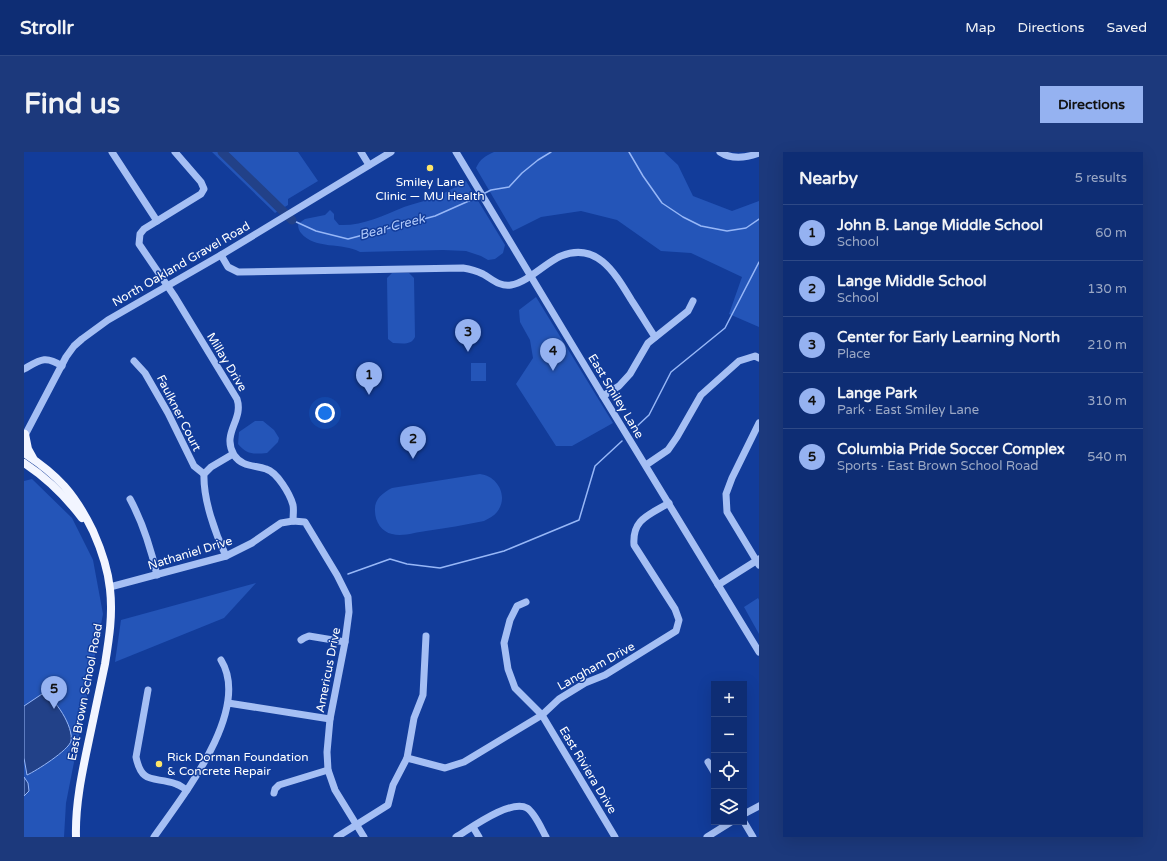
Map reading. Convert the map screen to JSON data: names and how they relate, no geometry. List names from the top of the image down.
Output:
{
  "streets": {
    "main road": ["East Brown School Road"],
    "street": [
      "North Oakland Gravel Road",
      "Millay Drive",
      "East Smiley Lane",
      "Faulkner Court",
      "Nathaniel Drive",
      "Langham Drive",
      "Americus Drive",
      "East Riviera Drive"
    ]
  },
  "crossings": [
    ["North Oakland Gravel Road", "Millay Drive"],
    ["East Smiley Lane", "Langham Drive"],
    ["Nathaniel Drive", "Americus Drive"],
    ["Nathaniel Drive", "East Brown School Road"],
    ["Langham Drive", "East Riviera Drive"]
  ],
  "water": ["Bear Creek"],
  "places": ["Smiley Lane Clinic — MU Health", "Rick Dorman Foundation & Concrete Repair"],
  "page": {
    "header": "Strollr",
    "nav": ["Map", "Directions", "Saved"],
    "buttons": "Directions",
    "title": "Find us",
    "heading": ["Nearby", "5 results"],
    "list": [
      {
        "mark": "1",
        "name": "John B. Lange Middle School",
        "note": "School",
        "value": "60 m"
      },
      {
        "mark": "2",
        "name": "Lange Middle School",
        "note": "School",
        "value": "130 m"
      },
      {
        "mark": "3",
        "name": "Center for Early Learning North",
        "note": "Place",
        "value": "210 m"
      },
      {
        "mark": "4",
        "name": "Lange Park",
        "note": "Park · East Smiley Lane",
        "value": "310 m"
      },
      {
        "mark": "5",
        "name": "Columbia Pride Soccer Complex",
        "note": "Sports · East Brown School Road",
        "value": "540 m"
      }
    ],
    "pins": [
      "3",
      "4",
      "1",
      "2",
      "5"
    ],
    "map_buttons": ["+", "−"]
  }
}
